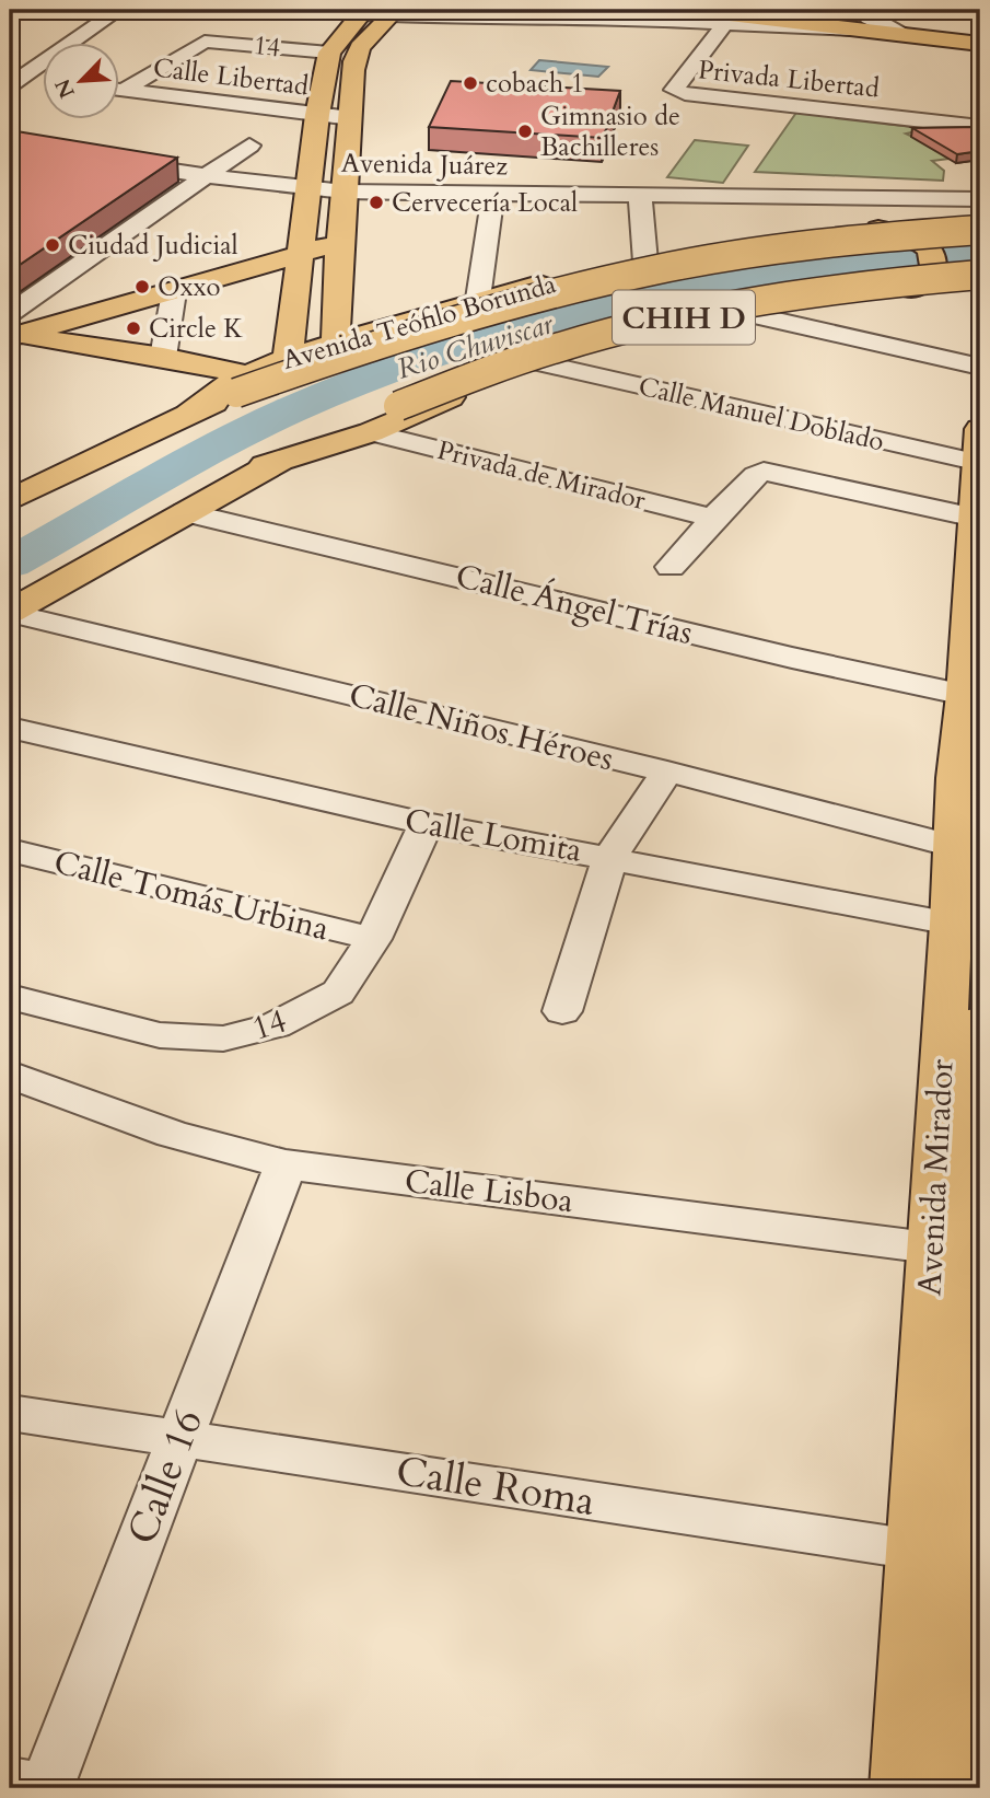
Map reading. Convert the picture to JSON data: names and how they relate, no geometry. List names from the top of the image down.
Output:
{
  "streets": {
    "main road": ["CHIH D", "Avenida Teófilo Borunda", "Avenida Mirador"],
    "street": [
      "14",
      "Calle Libertad",
      "Privada Libertad",
      "Avenida Juárez",
      "Calle Manuel Doblado",
      "Privada de Mirador",
      "Calle Ángel Trías",
      "Calle Niños Héroes",
      "Calle Lomita",
      "Calle Tomás Urbina",
      "Calle Lisboa",
      "Calle 16",
      "Calle Roma"
    ]
  },
  "crossings": [
    ["14", "Calle Libertad"],
    ["14", "Calle Lomita"],
    ["14", "Calle Tomás Urbina"],
    ["CHIH D", "Avenida Teófilo Borunda"],
    ["Avenida Teófilo Borunda", "Calle Manuel Doblado"],
    ["Avenida Teófilo Borunda", "Privada de Mirador"],
    ["Avenida Teófilo Borunda", "Calle Ángel Trías"],
    ["Avenida Teófilo Borunda", "Calle Niños Héroes"],
    ["Calle Manuel Doblado", "Avenida Mirador"],
    ["Calle Ángel Trías", "Avenida Mirador"],
    ["Calle Niños Héroes", "Avenida Mirador"],
    ["Calle Lomita", "Avenida Mirador"],
    ["Avenida Mirador", "Calle Lisboa"],
    ["Avenida Mirador", "Calle Roma"],
    ["Calle Lisboa", "Calle 16"],
    ["Calle 16", "Calle Roma"]
  ],
  "water": ["Rio Chuviscar"],
  "places": [
    "cobach 1",
    "Gimnasio de Bachilleres",
    "Cervecería Local",
    "Ciudad Judicial",
    "Oxxo",
    "Circle K"
  ],
  "north": "bottom left"
}
